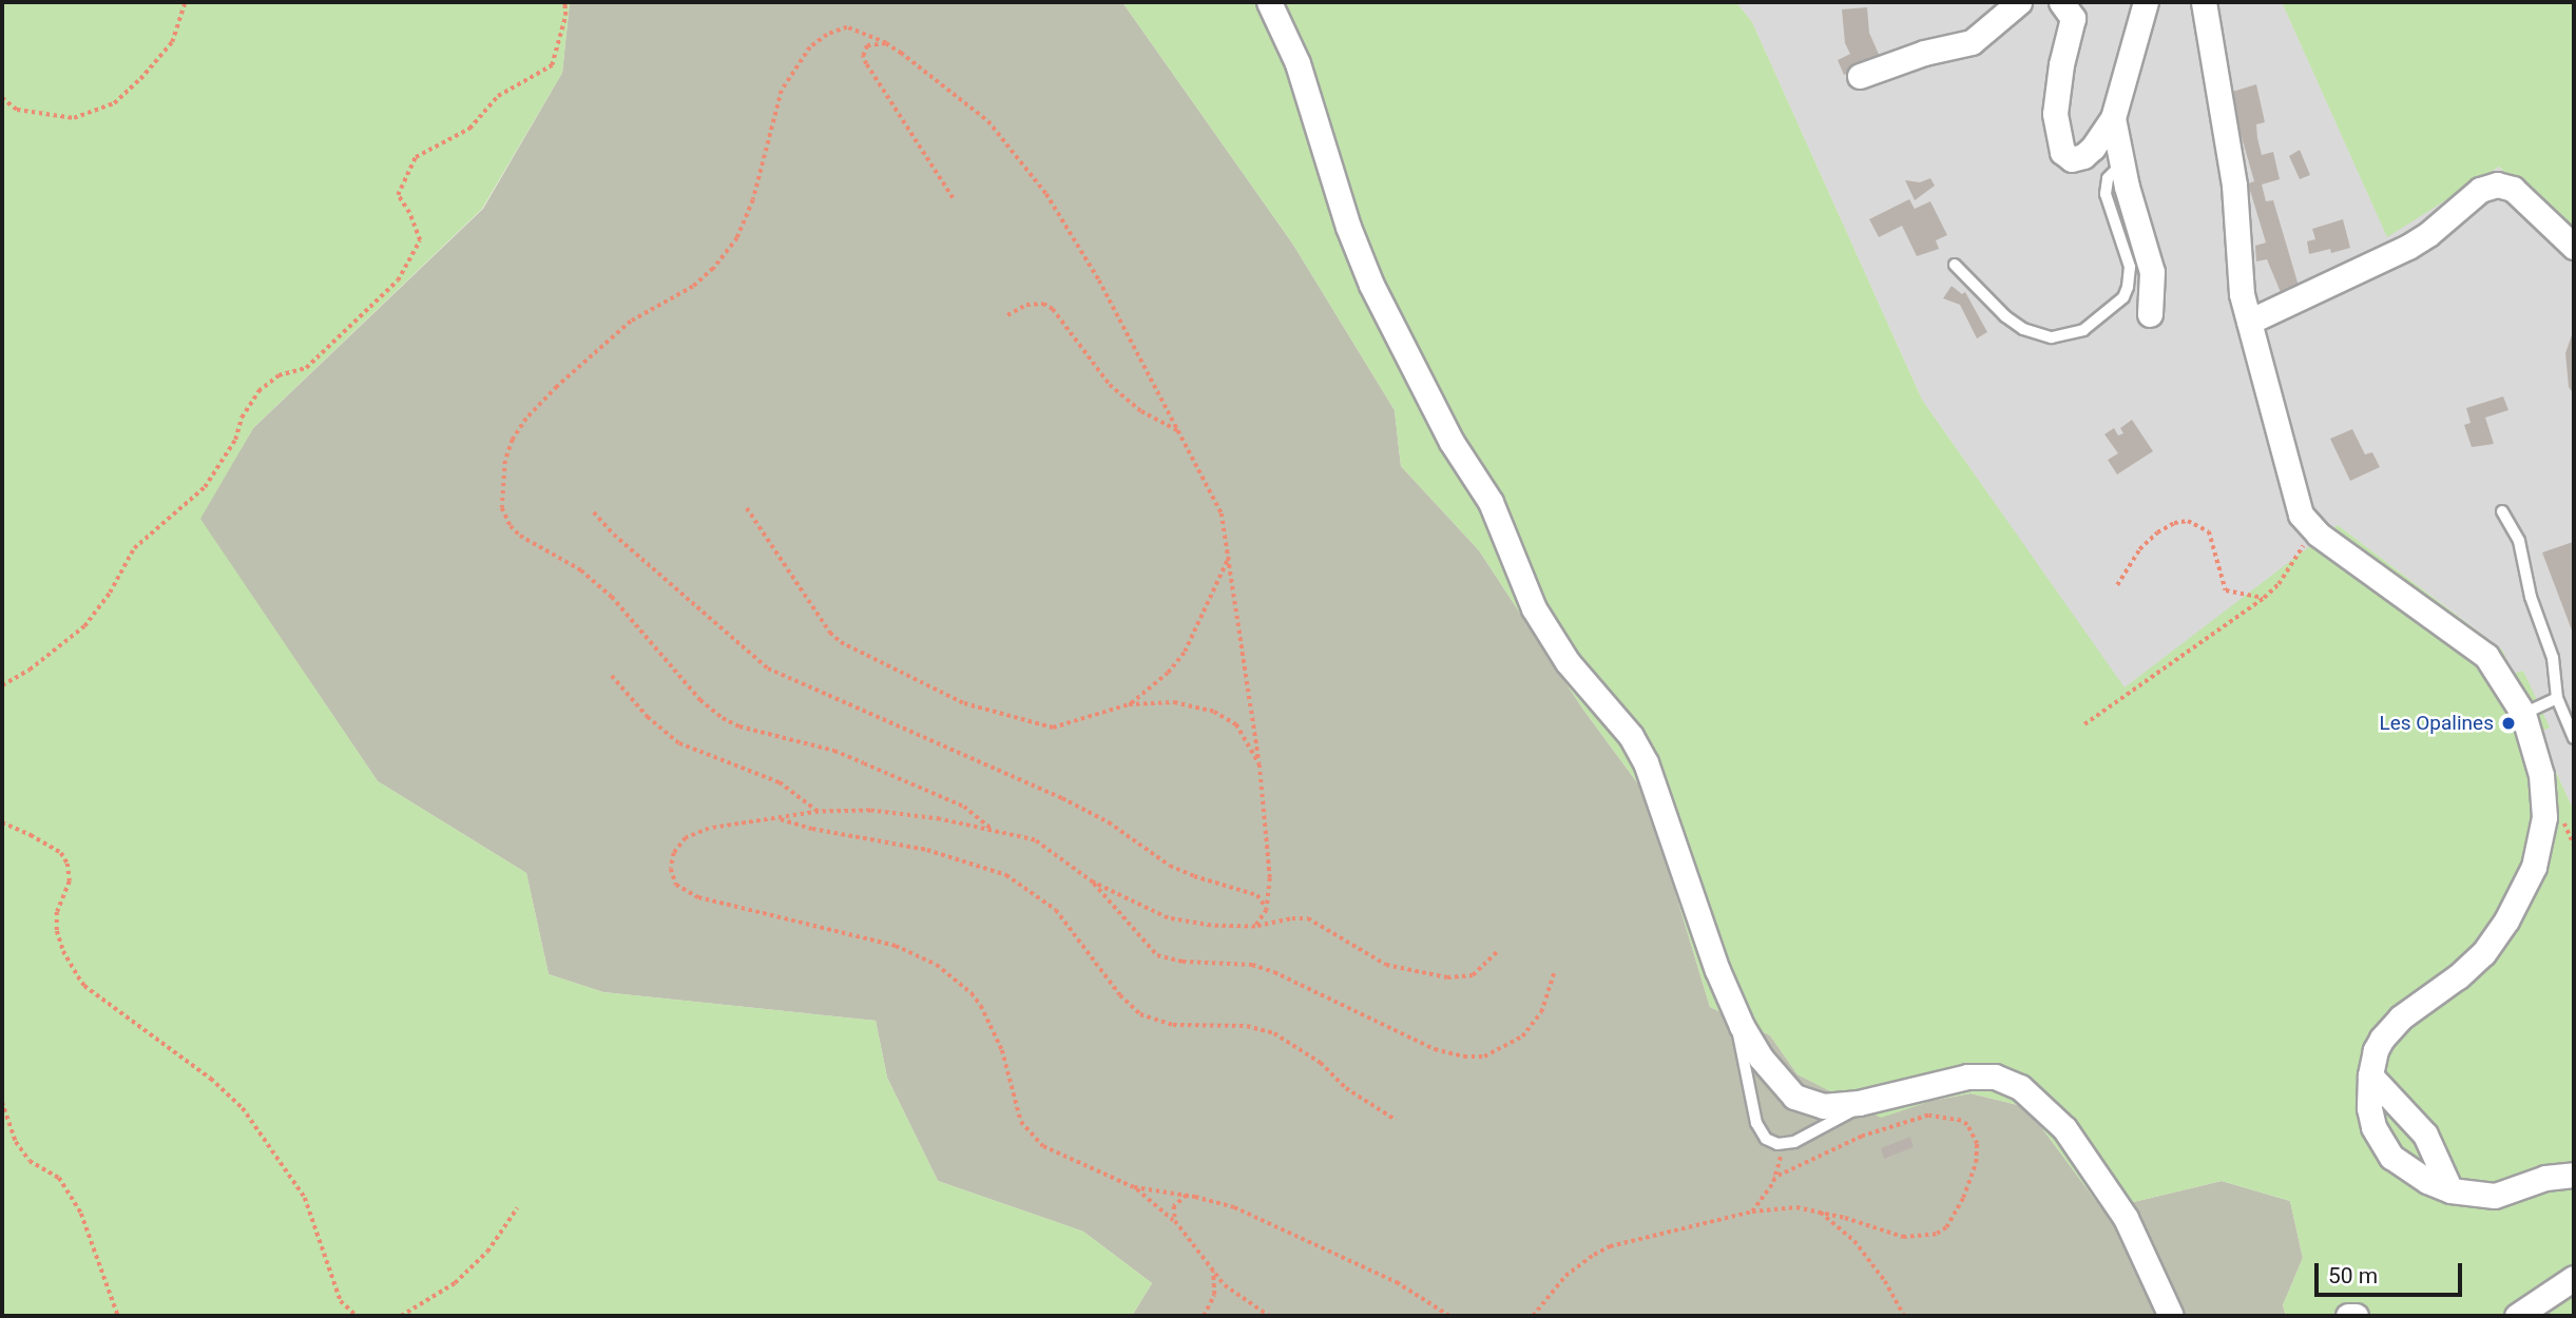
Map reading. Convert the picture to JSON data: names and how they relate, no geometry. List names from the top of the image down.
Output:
{
  "places": ["Les Opalines"],
  "scale_bar": "50 m"
}
